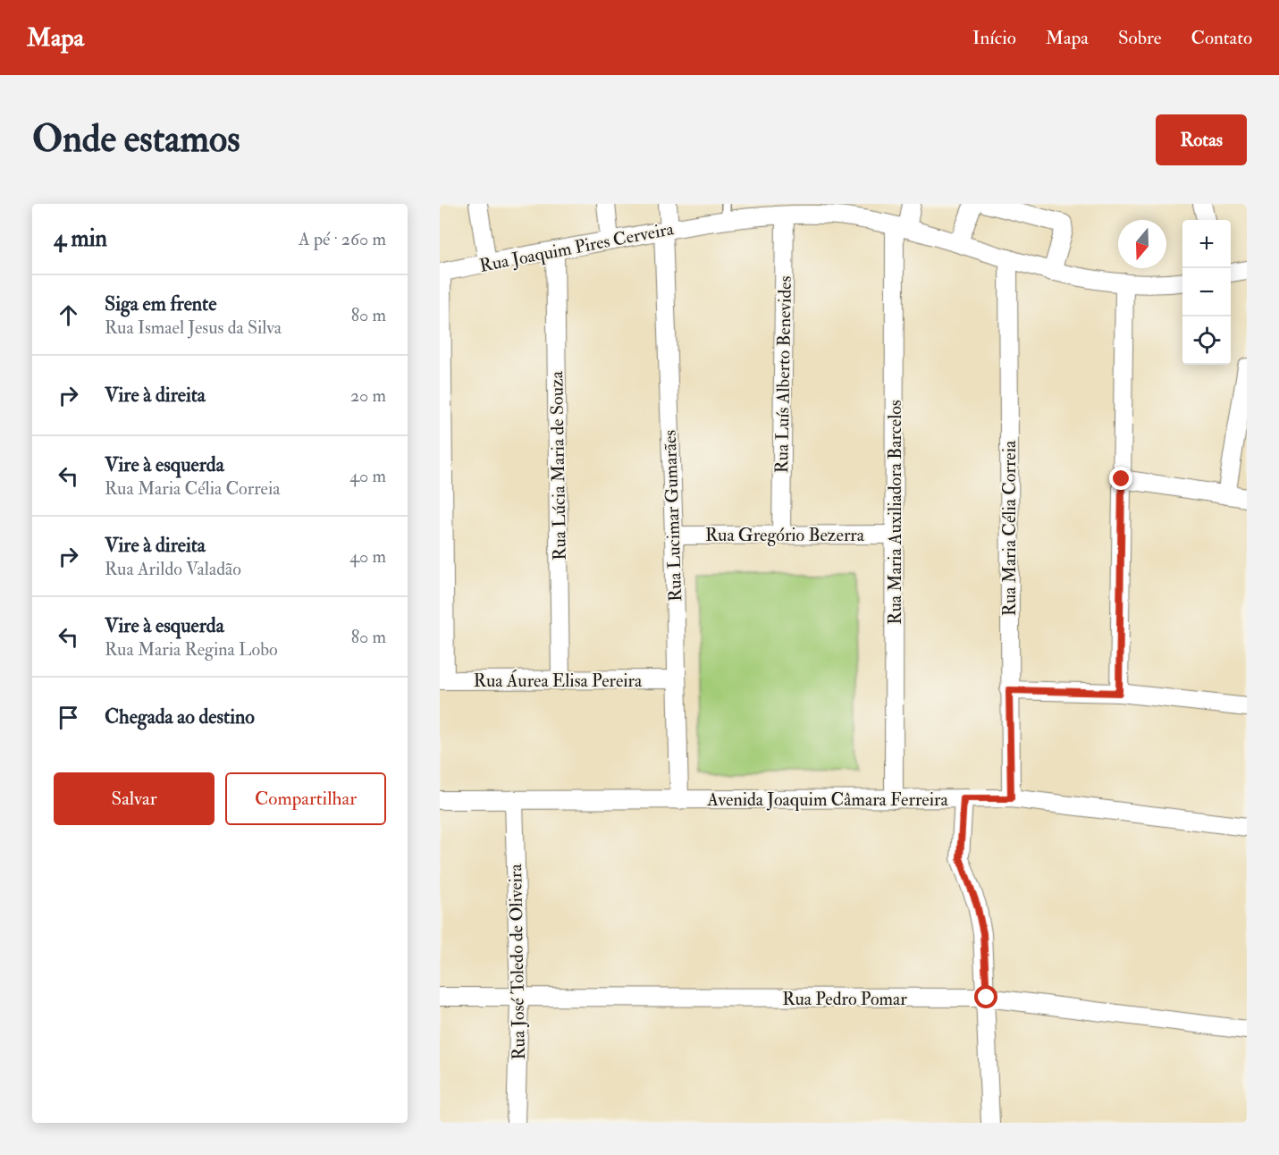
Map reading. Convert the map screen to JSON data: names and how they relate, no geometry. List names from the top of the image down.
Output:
{
  "streets": {
    "street": [
      "Rua Joaquim Pires Cerveira",
      "Rua Luís Alberto Benevides",
      "Rua Lúcia Maria de Souza",
      "Rua Maria Auxiliadora Barcelos",
      "Rua Lucimar Gumarães",
      "Rua Maria Célia Correia",
      "Rua Gregório Bezerra",
      "Rua Áurea Elisa Pereira",
      "Avenida Joaquim Câmara Ferreira",
      "Rua José Toledo de Oliveira",
      "Rua Pedro Pomar"
    ]
  },
  "crossings": [
    ["Rua Joaquim Pires Cerveira", "Rua Luís Alberto Benevides"],
    ["Rua Joaquim Pires Cerveira", "Rua Lúcia Maria de Souza"],
    ["Rua Joaquim Pires Cerveira", "Rua Maria Auxiliadora Barcelos"],
    ["Rua Joaquim Pires Cerveira", "Rua Lucimar Gumarães"],
    ["Rua Joaquim Pires Cerveira", "Rua Maria Célia Correia"],
    ["Rua Luís Alberto Benevides", "Rua Gregório Bezerra"],
    ["Rua Lúcia Maria de Souza", "Rua Áurea Elisa Pereira"],
    ["Rua Maria Auxiliadora Barcelos", "Rua Gregório Bezerra"],
    ["Rua Maria Auxiliadora Barcelos", "Avenida Joaquim Câmara Ferreira"],
    ["Rua Lucimar Gumarães", "Rua Gregório Bezerra"],
    ["Rua Lucimar Gumarães", "Rua Áurea Elisa Pereira"],
    ["Rua Lucimar Gumarães", "Avenida Joaquim Câmara Ferreira"],
    ["Rua Maria Célia Correia", "Avenida Joaquim Câmara Ferreira"],
    ["Avenida Joaquim Câmara Ferreira", "Rua José Toledo de Oliveira"],
    ["Rua José Toledo de Oliveira", "Rua Pedro Pomar"]
  ],
  "north": "bottom",
  "page": {
    "header": "Mapa",
    "nav": [
      "Início",
      "Mapa",
      "Sobre",
      "Contato"
    ],
    "buttons": [
      "Rotas",
      ["Salvar", "Compartilhar"]
    ],
    "title": "Onde estamos",
    "heading": ["4 min", "A pé · 260 m"],
    "map_buttons": ["+", "−"],
    "list": [
      ["Siga em frente", "Rua Ismael Jesus da Silva", "80 m"],
      ["Vire à direita", "20 m"],
      ["Vire à esquerda", "Rua Maria Célia Correia", "40 m"],
      ["Vire à direita", "Rua Arildo Valadão", "40 m"],
      ["Vire à esquerda", "Rua Maria Regina Lobo", "80 m"],
      "Chegada ao destino"
    ]
  }
}
